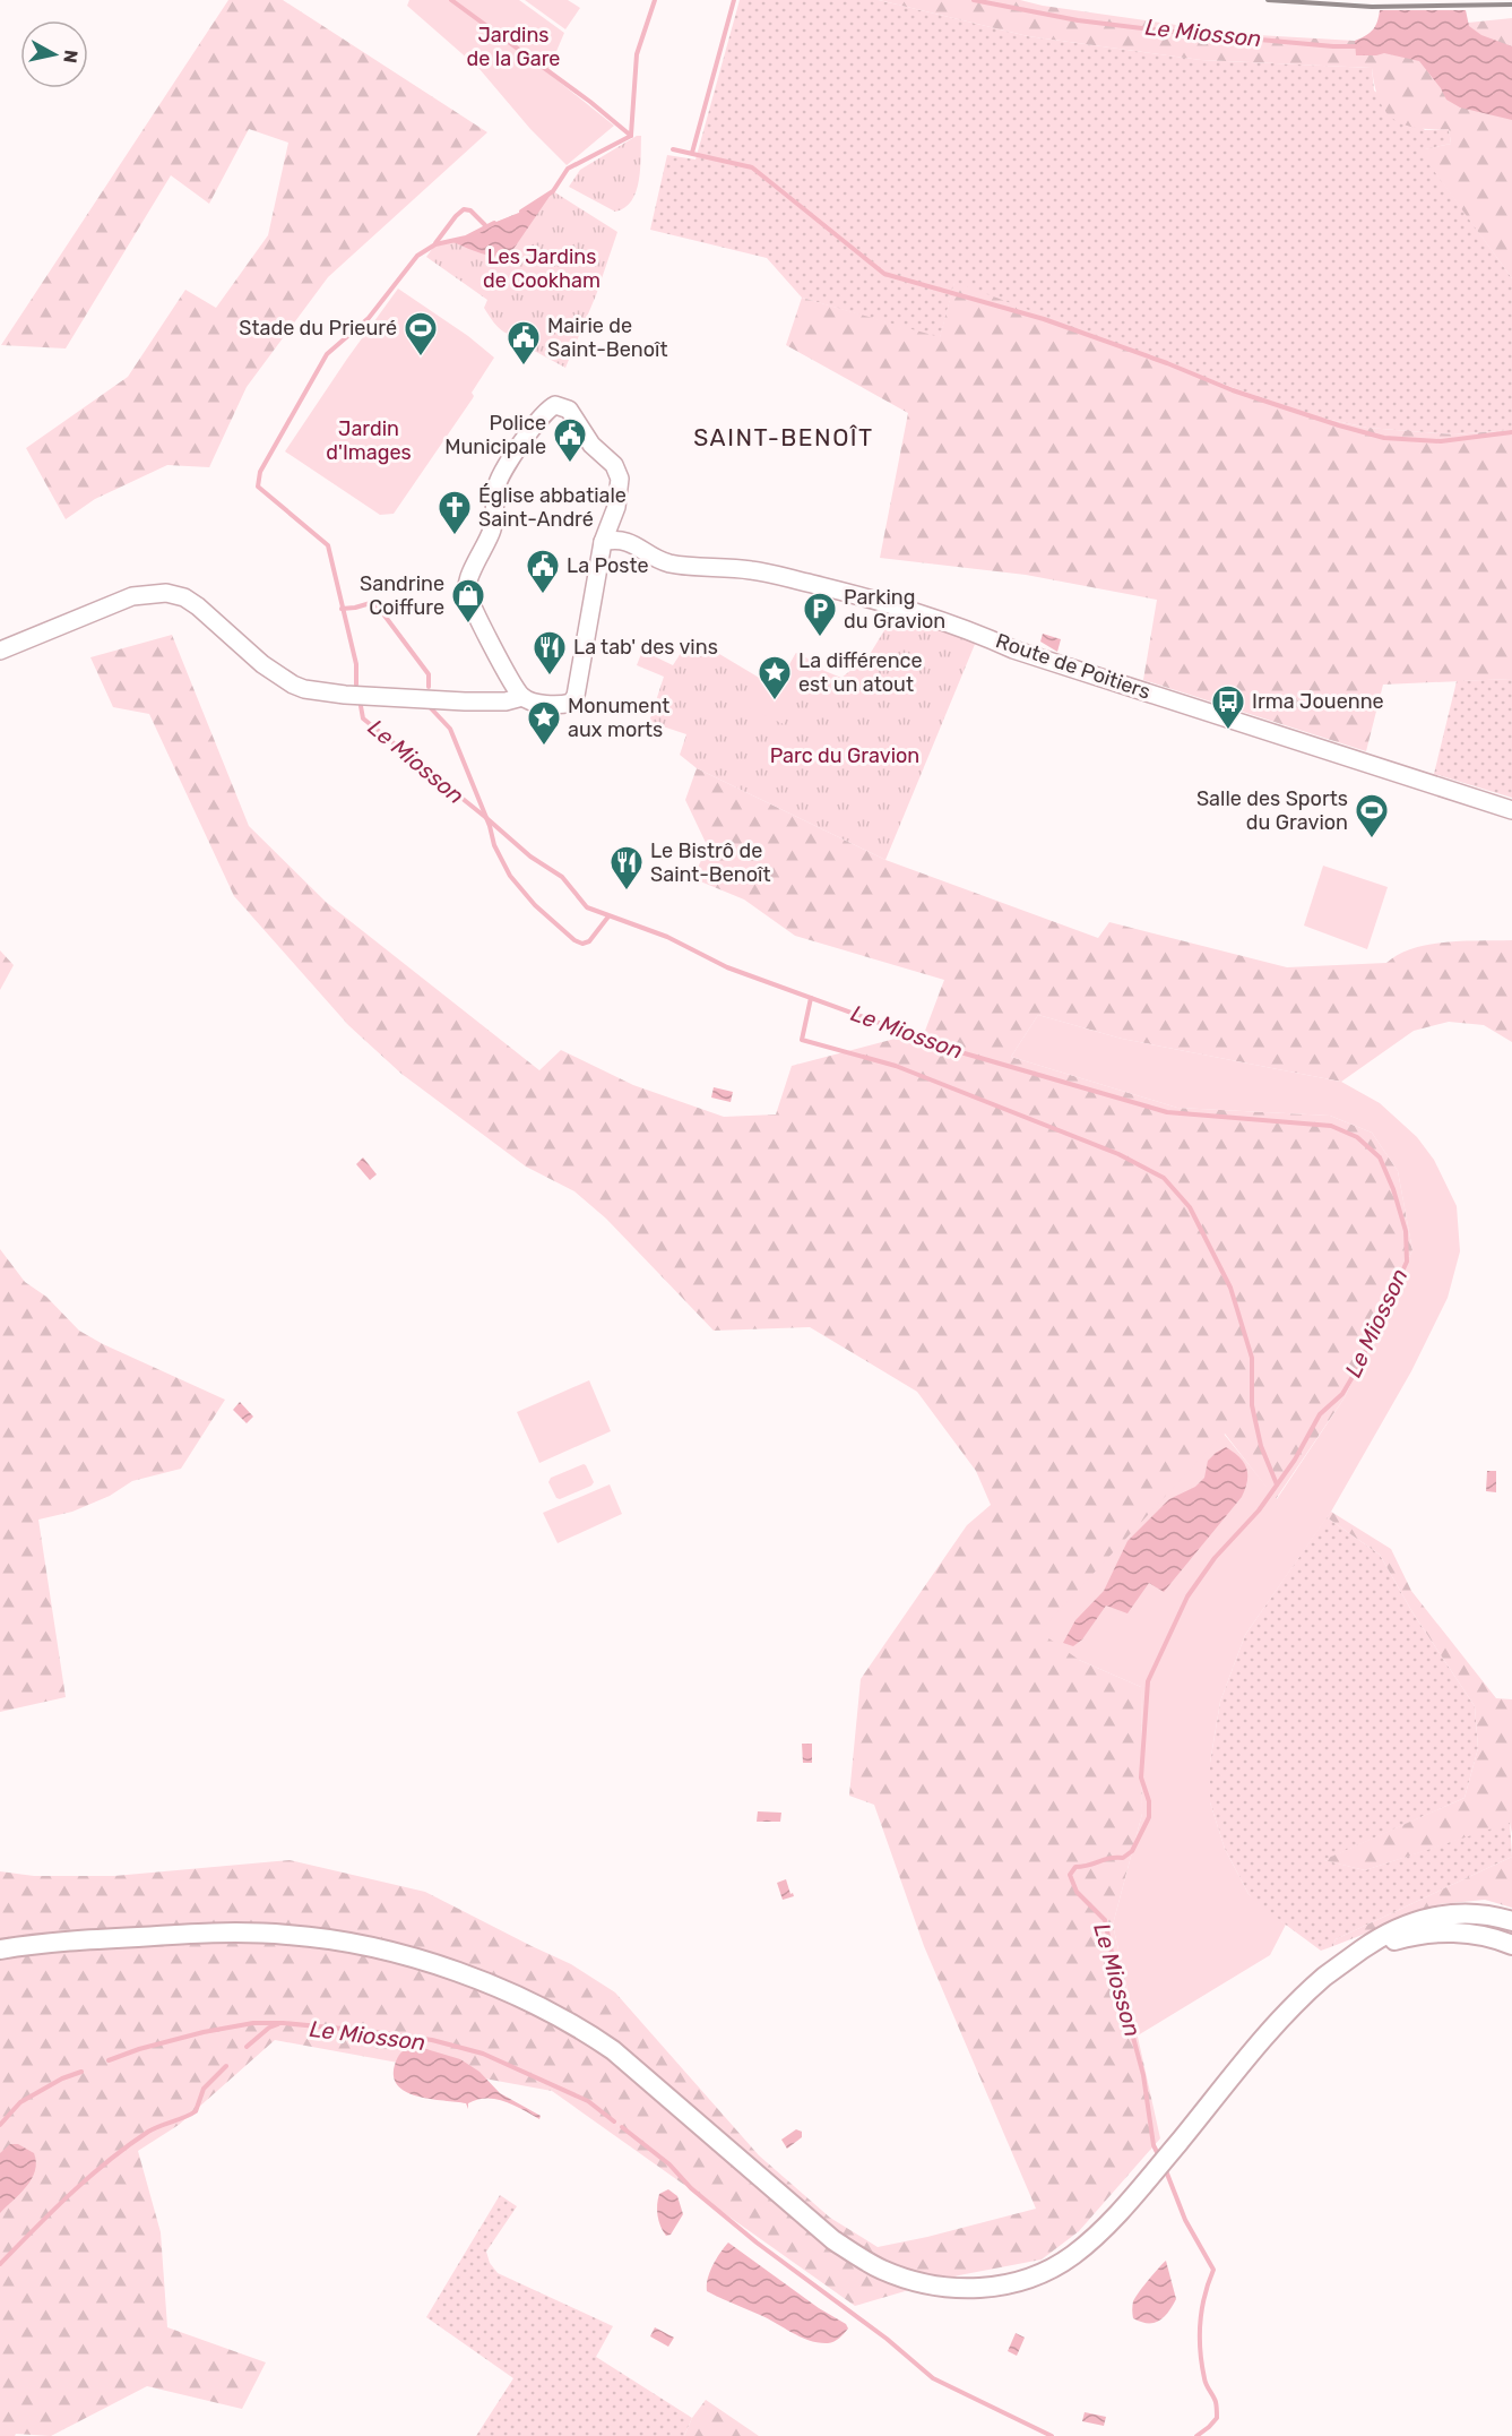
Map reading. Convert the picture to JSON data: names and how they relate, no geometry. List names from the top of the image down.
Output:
{
  "streets": {
    "street": ["Route de Poitiers"]
  },
  "districts": ["SAINT-BENOÎT"],
  "water": ["Le Miosson"],
  "parks": [
    "Jardins de la Gare",
    "Les Jardins de Cookham",
    "Jardin d'Images",
    "Parc du Gravion"
  ],
  "places": {
    "sports": ["Stade du Prieuré", "Salle des Sports du Gravion"],
    "public building": ["Mairie de Saint-Benoît", "Police Municipale", "La Poste"],
    "church": ["Église abbatiale Saint-André"],
    "shop": ["Sandrine Coiffure"],
    "parking": ["Parking du Gravion"],
    "restaurant": ["La tab' des vins", "Le Bistrô de Saint-Benoît"],
    "place": ["La différence est un atout", "Monument aux morts"],
    "bus stop": ["Irma Jouenne"]
  },
  "north": "right"
}
